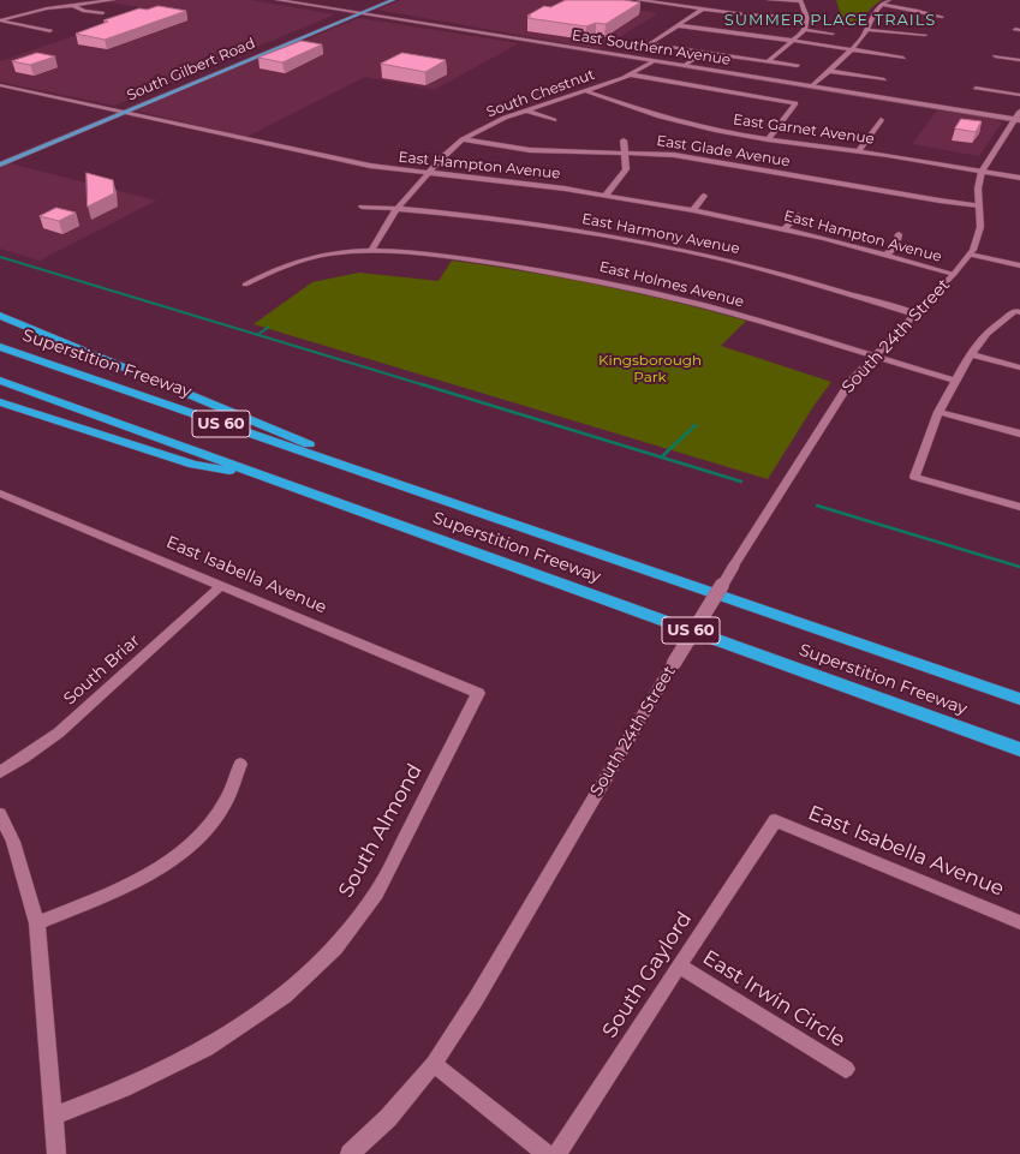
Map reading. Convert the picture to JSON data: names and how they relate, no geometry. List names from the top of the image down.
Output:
{
  "streets": {
    "highway": ["Superstition Freeway", "US 60"],
    "main road": ["South Gilbert Road"],
    "street": [
      "East Southern Avenue",
      "South Chestnut",
      "East Garnet Avenue",
      "East Glade Avenue",
      "East Hampton Avenue",
      "East Harmony Avenue",
      "East Holmes Avenue",
      "South 24th Street",
      "East Isabella Avenue",
      "South Briar",
      "South Almond",
      "South Gaylord",
      "East Irwin Circle"
    ]
  },
  "crossings": [
    ["East Southern Avenue", "South Gilbert Road"],
    ["East Southern Avenue", "South Chestnut"],
    ["East Southern Avenue", "South 24th Street"],
    ["South Gilbert Road", "East Hampton Avenue"],
    ["South Chestnut", "East Garnet Avenue"],
    ["South Chestnut", "East Glade Avenue"],
    ["South Chestnut", "East Hampton Avenue"],
    ["South Chestnut", "East Harmony Avenue"],
    ["South Chestnut", "East Holmes Avenue"],
    ["East Garnet Avenue", "South 24th Street"],
    ["East Glade Avenue", "South 24th Street"],
    ["East Hampton Avenue", "South 24th Street"],
    ["East Harmony Avenue", "South 24th Street"],
    ["East Holmes Avenue", "South 24th Street"],
    ["East Isabella Avenue", "South Briar"],
    ["East Isabella Avenue", "South Almond"],
    ["East Isabella Avenue", "South Gaylord"],
    ["South Gaylord", "East Irwin Circle"]
  ],
  "districts": ["SUMMER PLACE TRAILS"],
  "parks": ["Kingsborough Park"]
}
